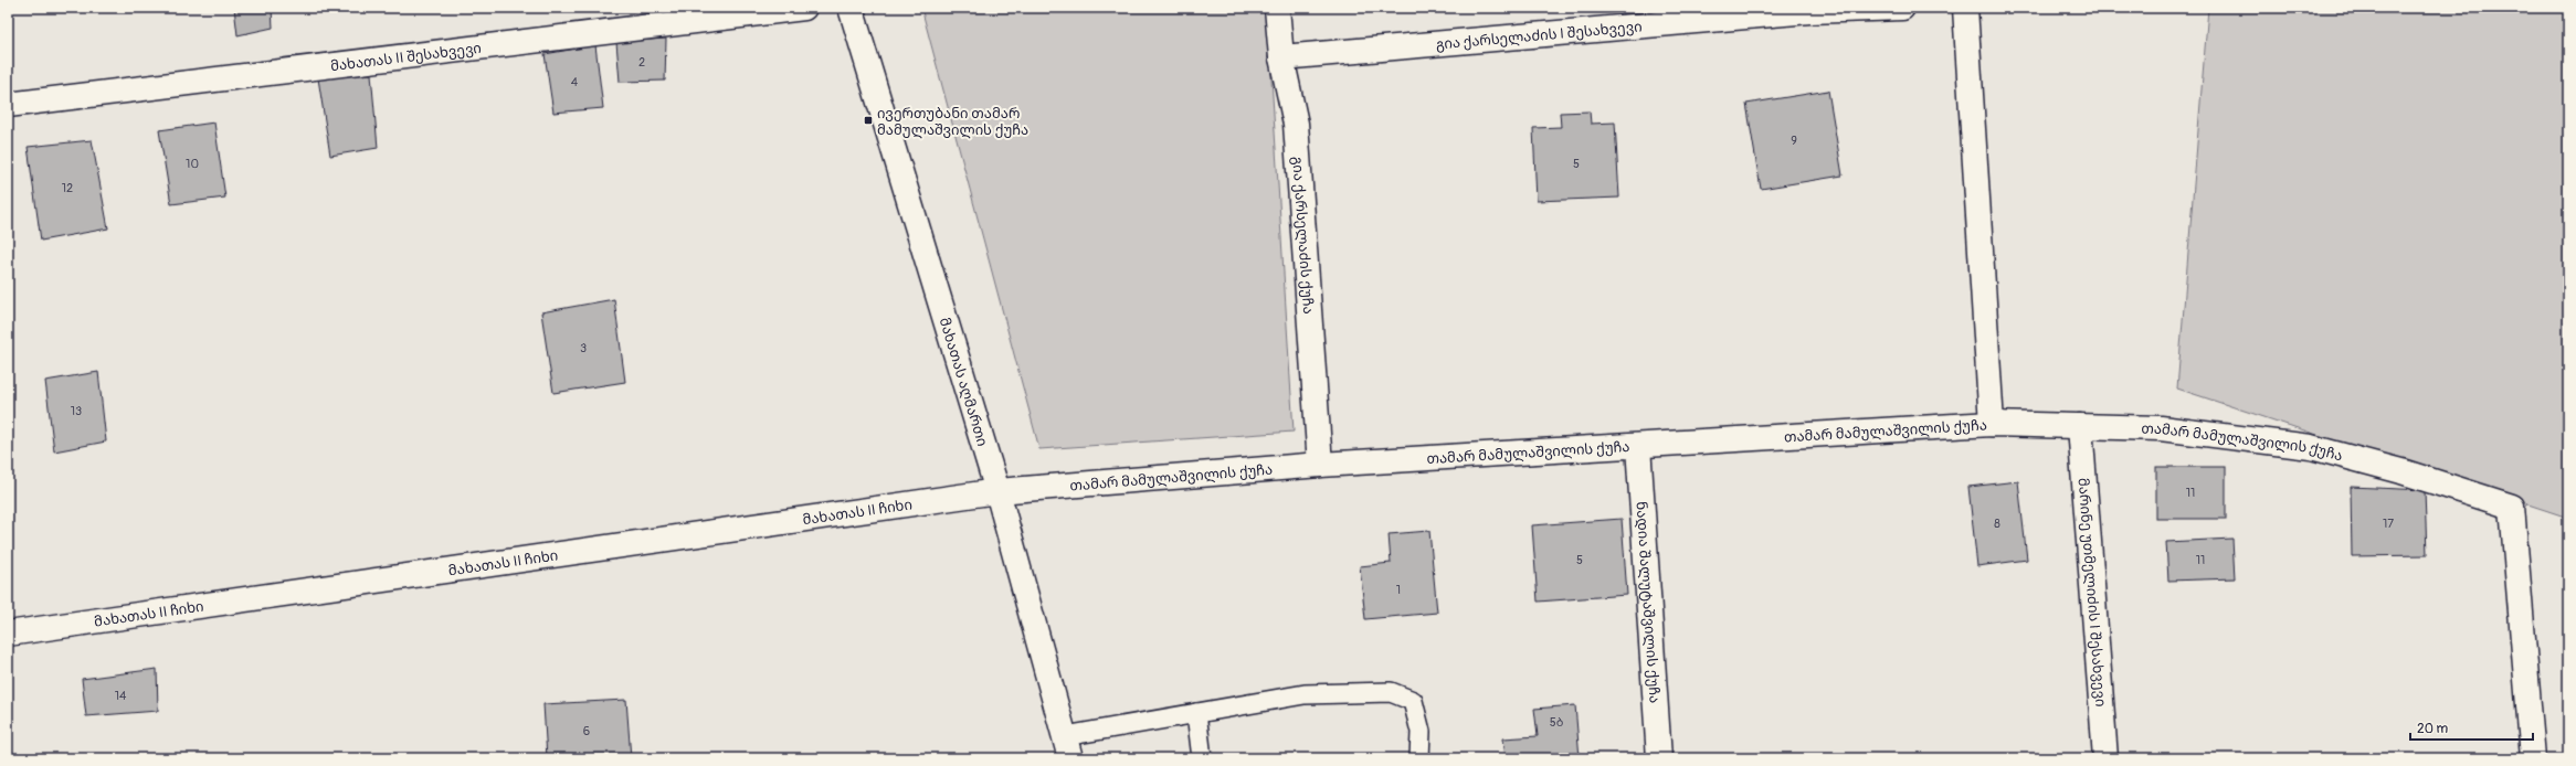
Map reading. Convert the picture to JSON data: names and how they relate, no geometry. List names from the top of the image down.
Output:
{
  "streets": {
    "street": [
      "გია ქარსელაძის I შესახვევი",
      "მახათას II შესახვევი",
      "გია ქარსელაძის ქუჩა",
      "მახათას აღმართი",
      "თამარ მამულაშვილის ქუჩა",
      "მახათას II ჩიხი",
      "მარინე უთმელიძის I შესახვევი",
      "ნადია შალუტაშვილის ქუჩა"
    ]
  },
  "crossings": [
    ["გია ქარსელაძის I შესახვევი", "გია ქარსელაძის ქუჩა"],
    ["გია ქარსელაძის ქუჩა", "თამარ მამულაშვილის ქუჩა"],
    ["მახათას აღმართი", "თამარ მამულაშვილის ქუჩა"],
    ["მახათას აღმართი", "მახათას II ჩიხი"],
    ["თამარ მამულაშვილის ქუჩა", "მახათას II ჩიხი"],
    ["თამარ მამულაშვილის ქუჩა", "მარინე უთმელიძის I შესახვევი"],
    ["თამარ მამულაშვილის ქუჩა", "ნადია შალუტაშვილის ქუჩა"]
  ],
  "places": {
    "transit": ["ივერთუბანი თამარ მამულაშვილის ქუჩა"]
  },
  "house_numbers": [
    "2",
    "4",
    "9",
    "10",
    "5",
    "12",
    "3",
    "13",
    "11",
    "8",
    "17",
    "5",
    "11",
    "1",
    "14",
    "5ბ",
    "6"
  ],
  "scale_bar": "20 m"
}
